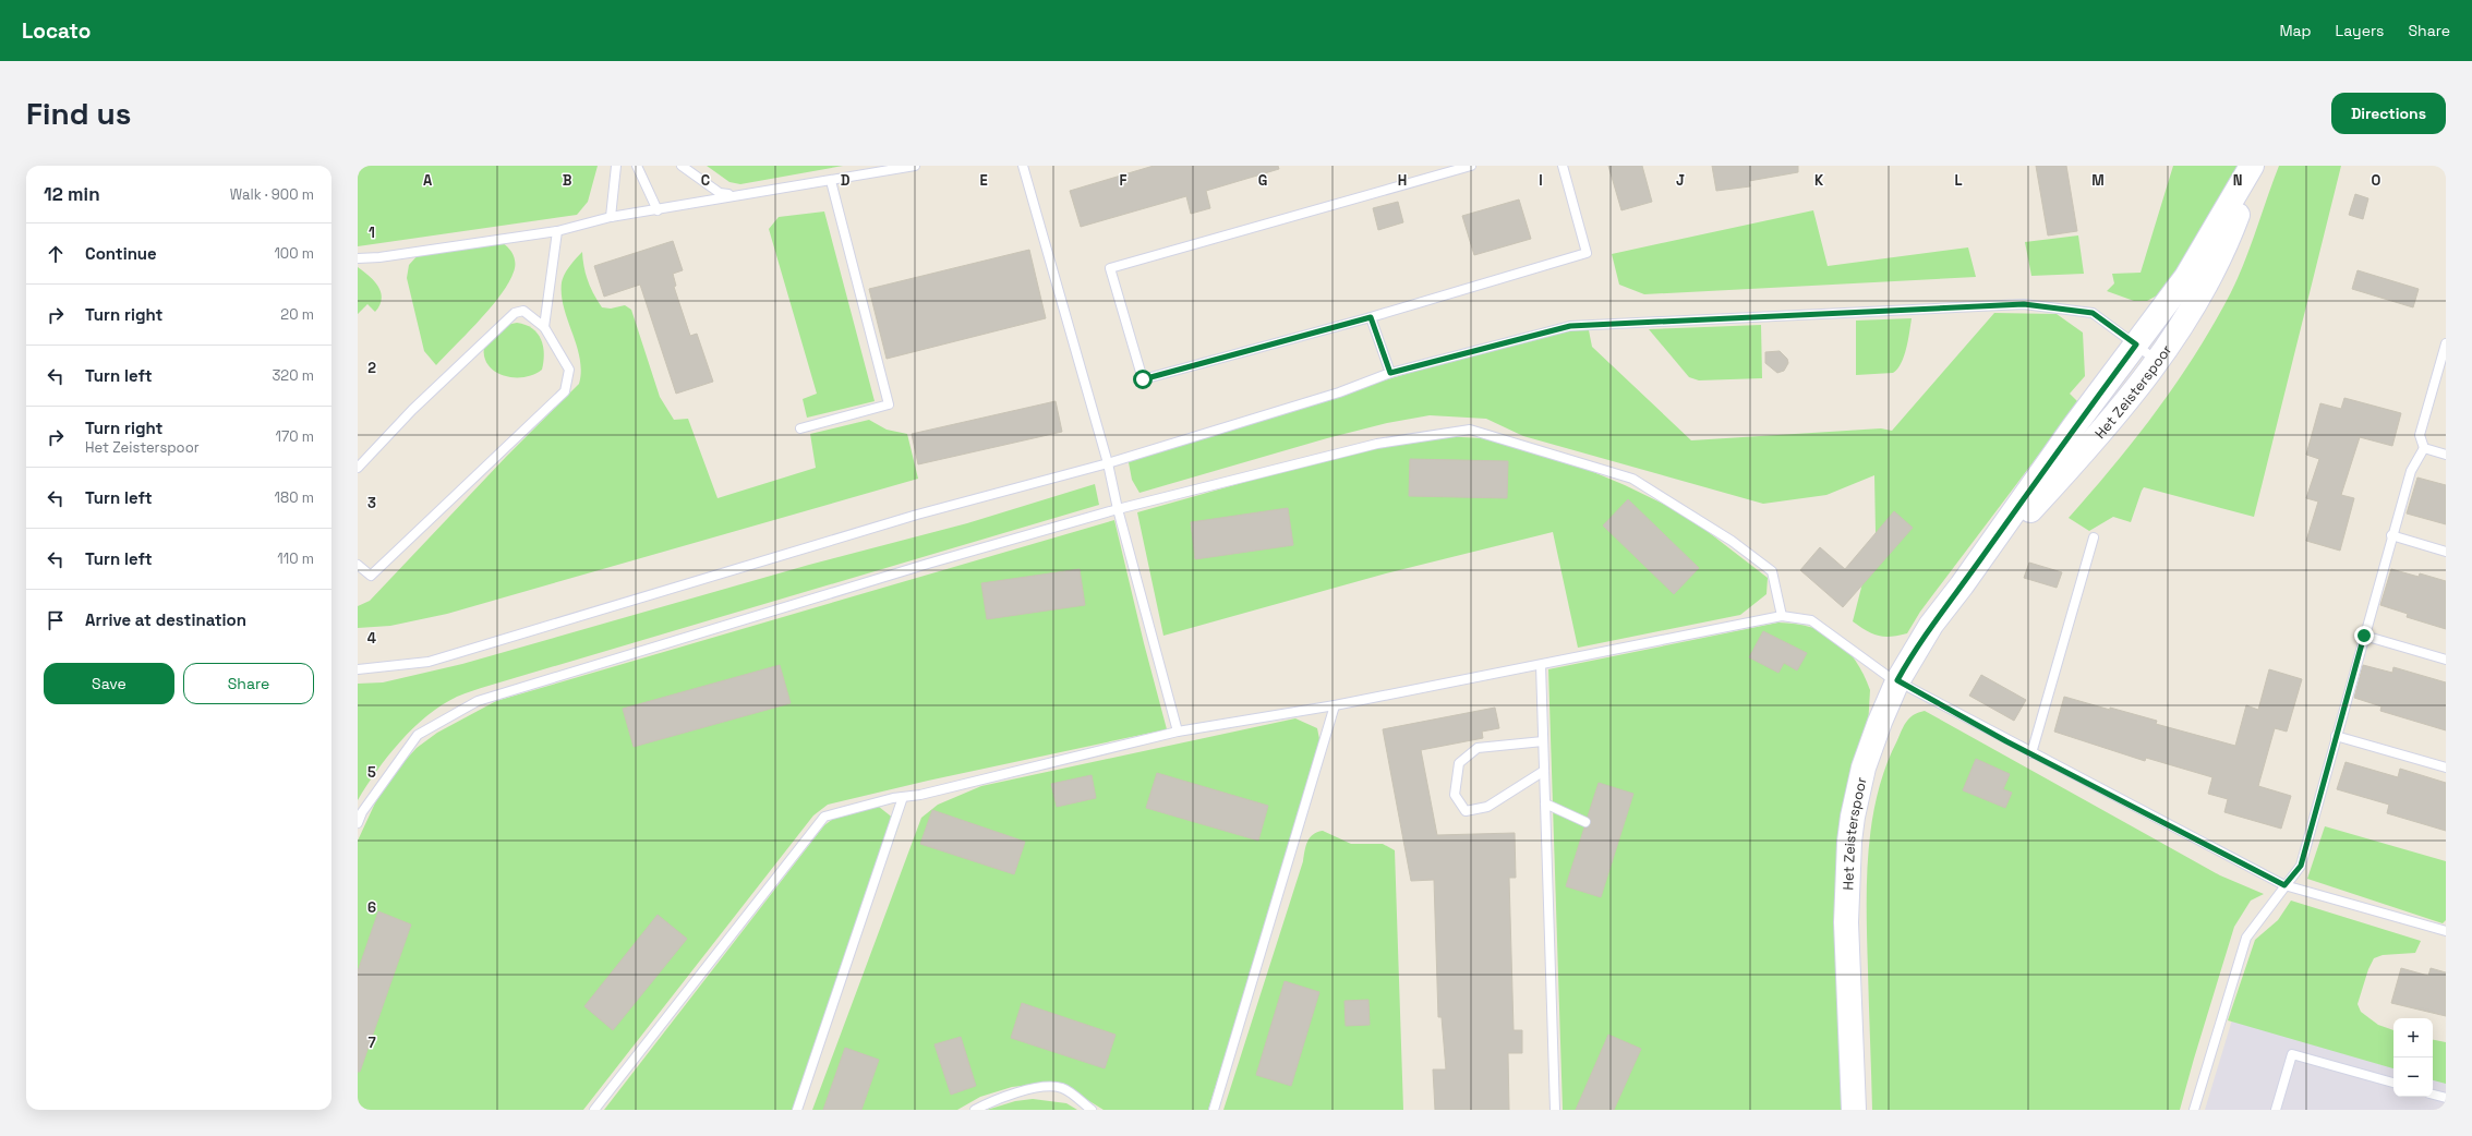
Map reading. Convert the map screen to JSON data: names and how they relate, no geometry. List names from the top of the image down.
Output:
{
  "streets": {
    "street": ["Het Zeisterspoor"]
  },
  "page": {
    "header": "Locato",
    "nav": ["Map", "Layers", "Share"],
    "buttons": [
      "Directions",
      ["Save", "Share"]
    ],
    "title": "Find us",
    "heading": ["12 min", "Walk · 900 m"],
    "list": [
      ["Continue", "100 m"],
      ["Turn right", "20 m"],
      ["Turn left", "320 m"],
      ["Turn right", "Het Zeisterspoor", "170 m"],
      ["Turn left", "180 m"],
      ["Turn left", "110 m"],
      "Arrive at destination"
    ],
    "map_buttons": ["+", "−"]
  },
  "grid": {
    "columns": [
      "A",
      "B",
      "C",
      "D",
      "E",
      "F",
      "G",
      "H",
      "I",
      "J",
      "K",
      "L",
      "M",
      "N",
      "O"
    ],
    "rows": [
      "1",
      "2",
      "3",
      "4",
      "5",
      "6",
      "7"
    ]
  }
}
